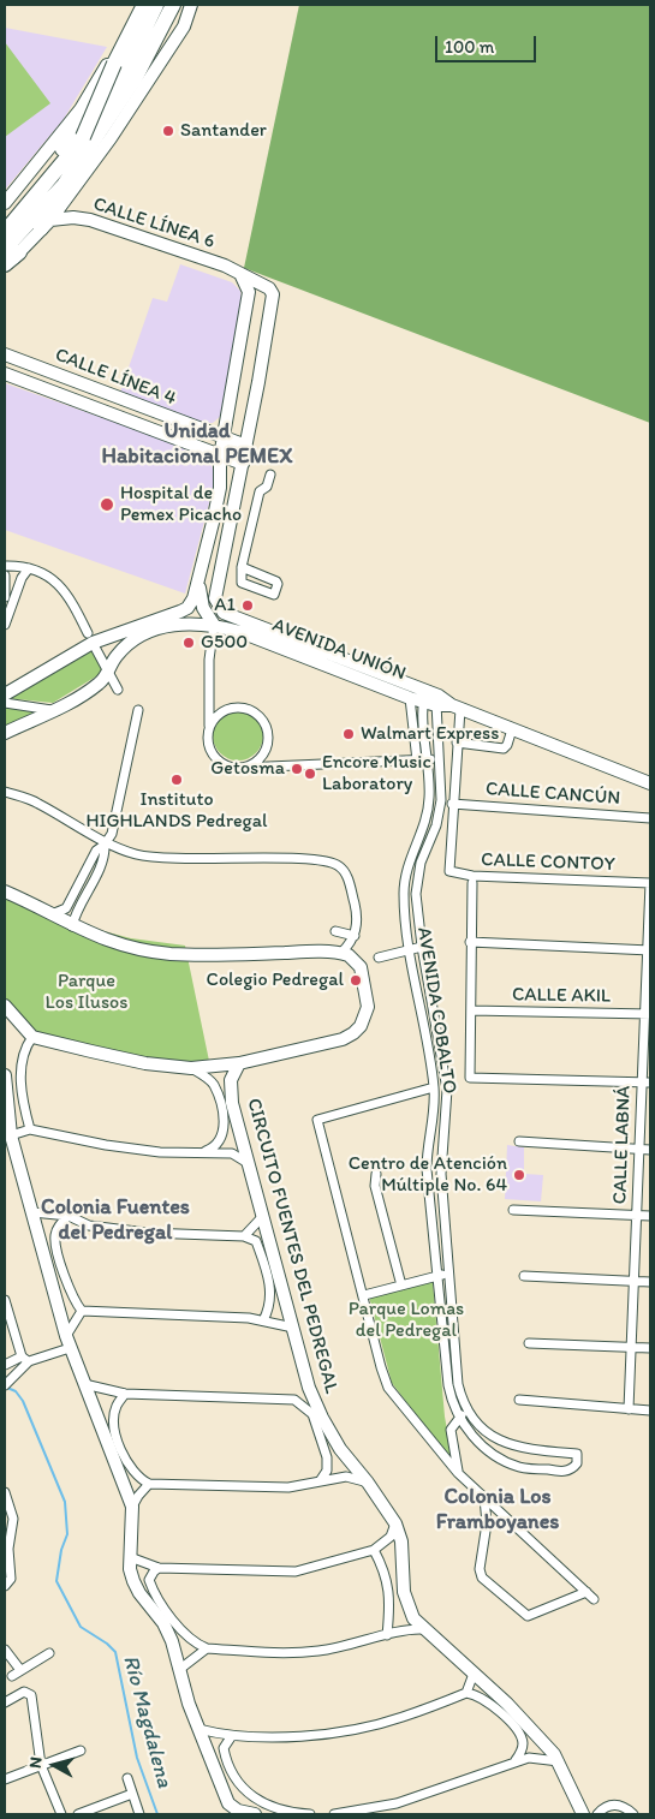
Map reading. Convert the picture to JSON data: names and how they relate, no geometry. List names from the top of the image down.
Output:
{
  "streets": {
    "street": [
      "CALLE LÍNEA 6",
      "CALLE LÍNEA 4",
      "AVENIDA UNIÓN",
      "CALLE CANCÚN",
      "CALLE CONTOY",
      "CALLE AKIL",
      "AVENIDA COBALTO",
      "CALLE LABNÁ",
      "CIRCUITO FUENTES DEL PEDREGAL"
    ]
  },
  "crossings": [
    ["CALLE LÍNEA 6", "CALLE LÍNEA 4"],
    ["AVENIDA UNIÓN", "AVENIDA COBALTO"],
    ["CALLE CANCÚN", "CALLE CONTOY"],
    ["CALLE CONTOY", "CALLE LABNÁ"],
    ["CALLE AKIL", "CALLE LABNÁ"]
  ],
  "districts": ["Unidad Habitacional PEMEX", "Colonia Fuentes del Pedregal", "Colonia Los Framboyanes"],
  "water": ["Río Magdalena"],
  "parks": ["Parque Los Ilusos", "Parque Lomas del Pedregal"],
  "places": [
    "Santander",
    "Hospital de Pemex Picacho",
    "A1",
    "G500",
    "Walmart Express",
    "Getosma",
    "Encore Music Laboratory",
    "Instituto HIGHLANDS Pedregal",
    "Colegio Pedregal",
    "Centro de Atención Múltiple No. 64"
  ],
  "scale_bar": "100 m",
  "north": "left"
}
